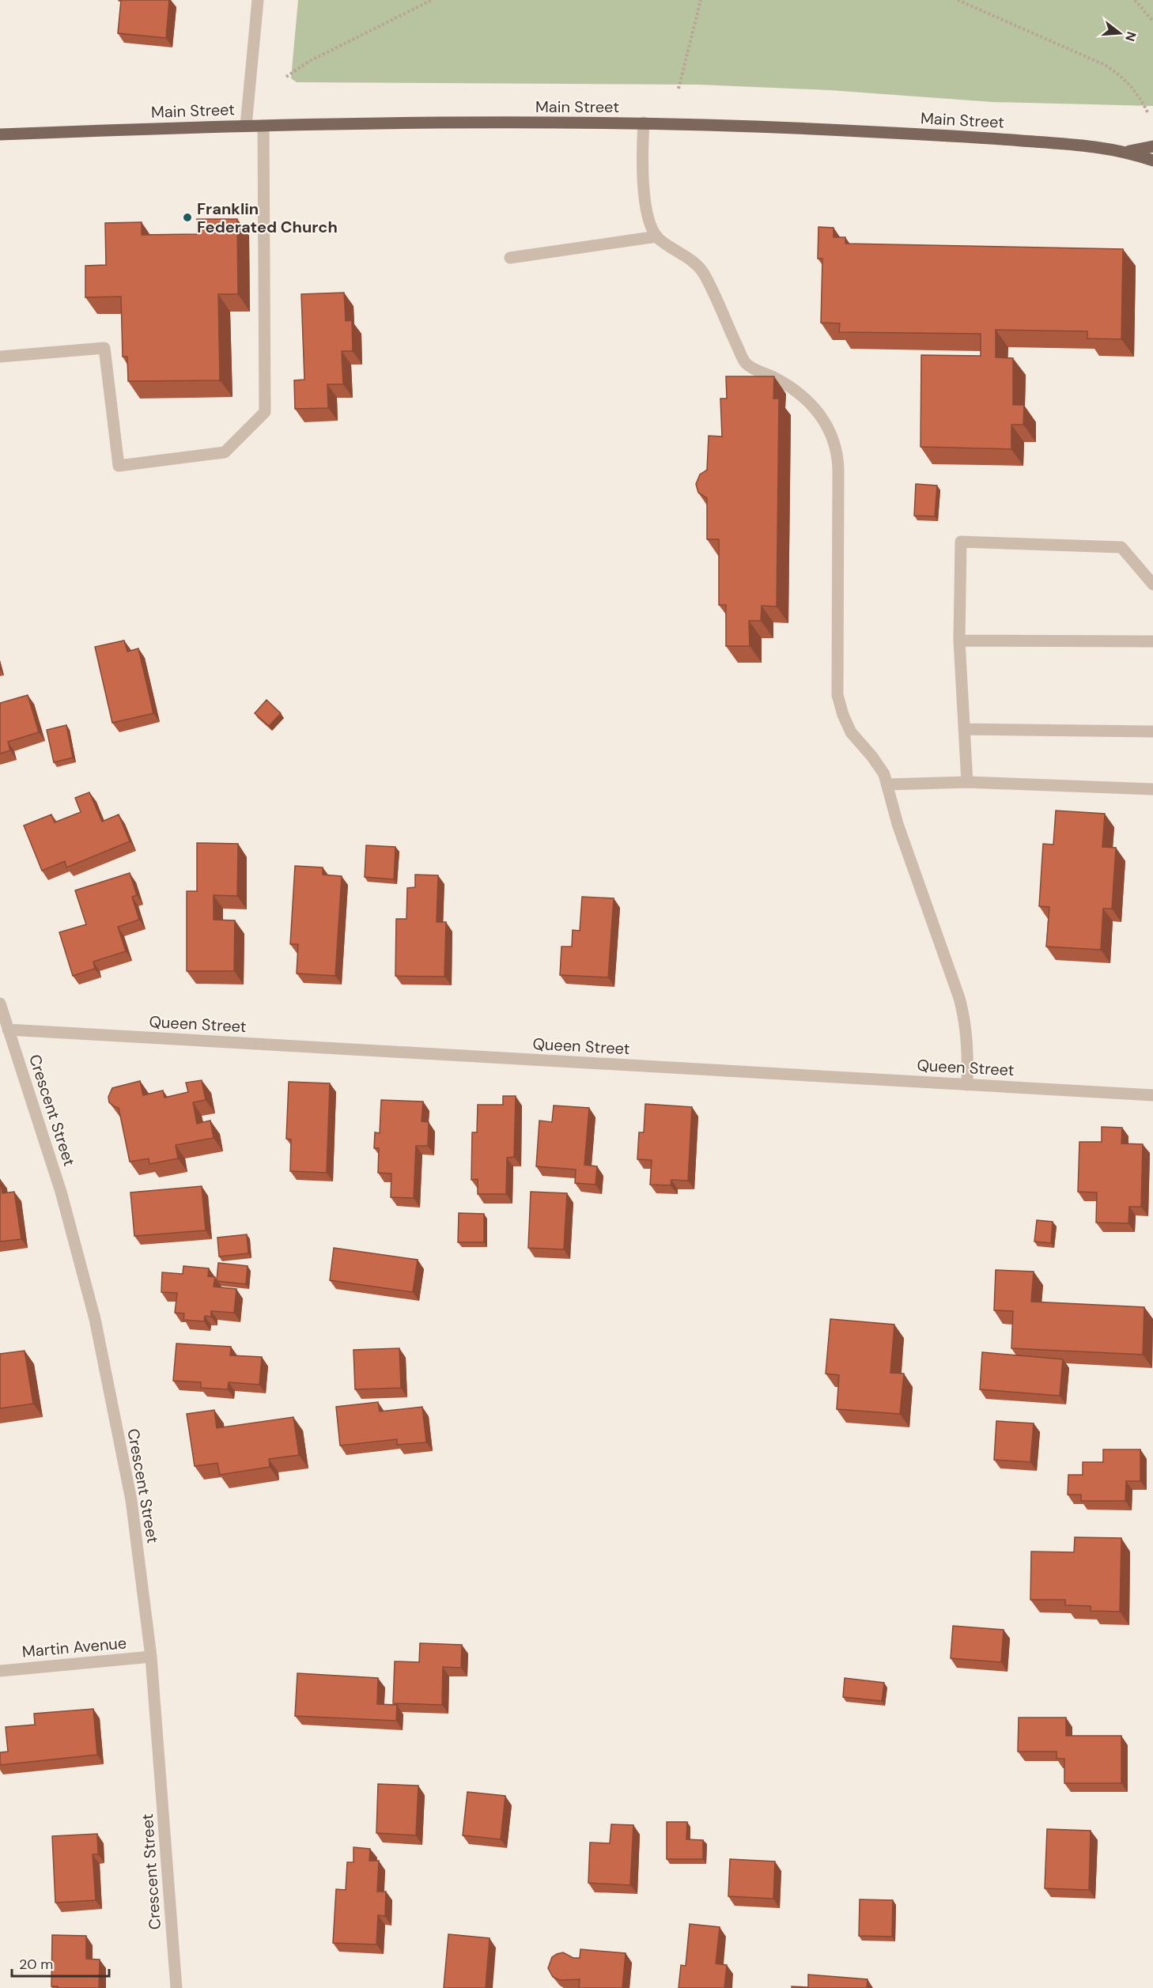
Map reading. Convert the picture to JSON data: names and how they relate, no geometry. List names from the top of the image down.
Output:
{
  "streets": {
    "main road": ["Main Street"],
    "street": ["Queen Street", "Crescent Street", "Martin Avenue"]
  },
  "crossings": [
    ["Queen Street", "Crescent Street"],
    ["Crescent Street", "Martin Avenue"]
  ],
  "places": ["Franklin Federated Church"],
  "scale_bar": "20 m",
  "north": "right"
}
